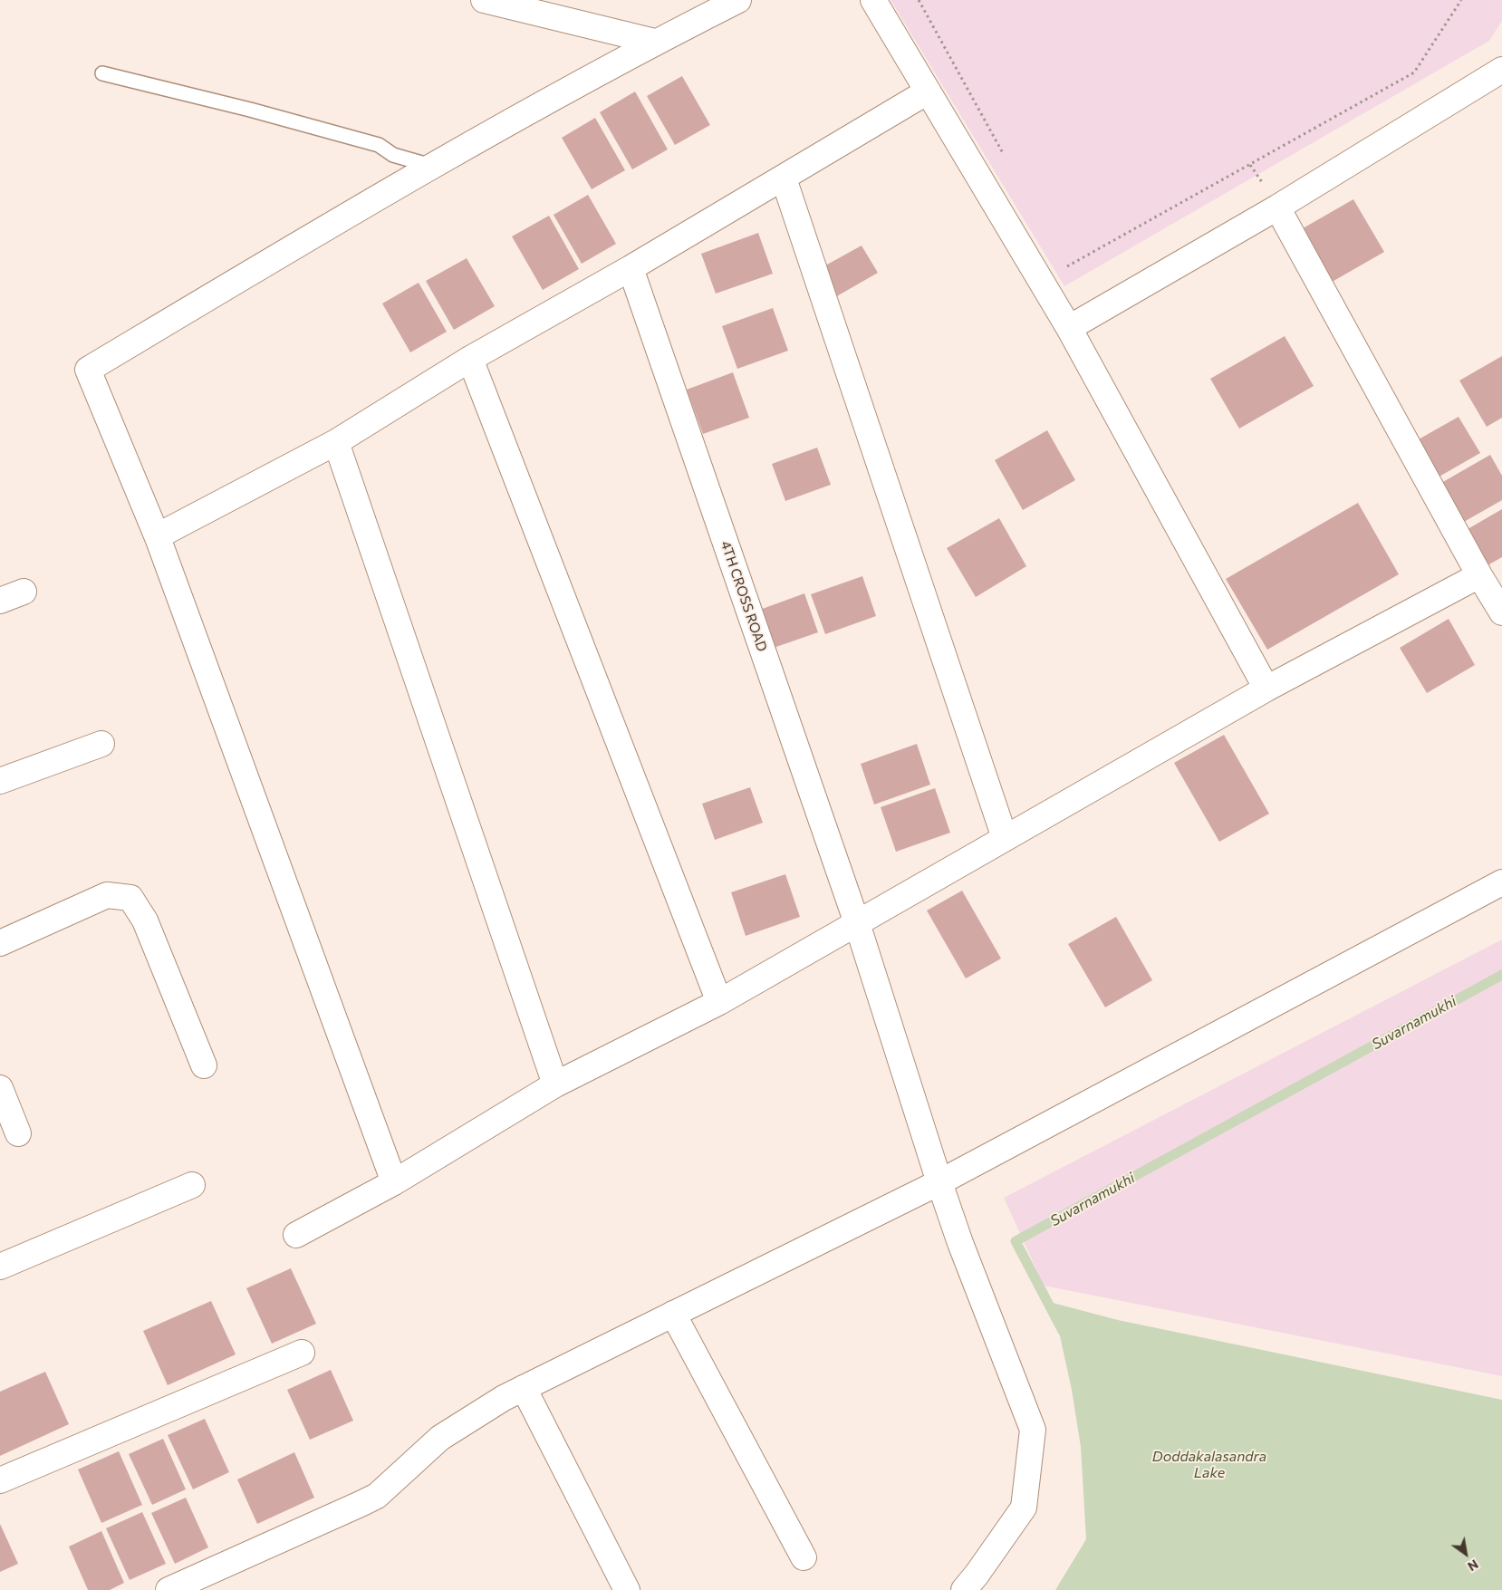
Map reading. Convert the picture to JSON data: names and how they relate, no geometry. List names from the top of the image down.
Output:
{
  "streets": {
    "street": ["4TH CROSS ROAD"]
  },
  "water": ["Suvarnamukhi", "Doddakalasandra Lake"],
  "north": "bottom right"
}
